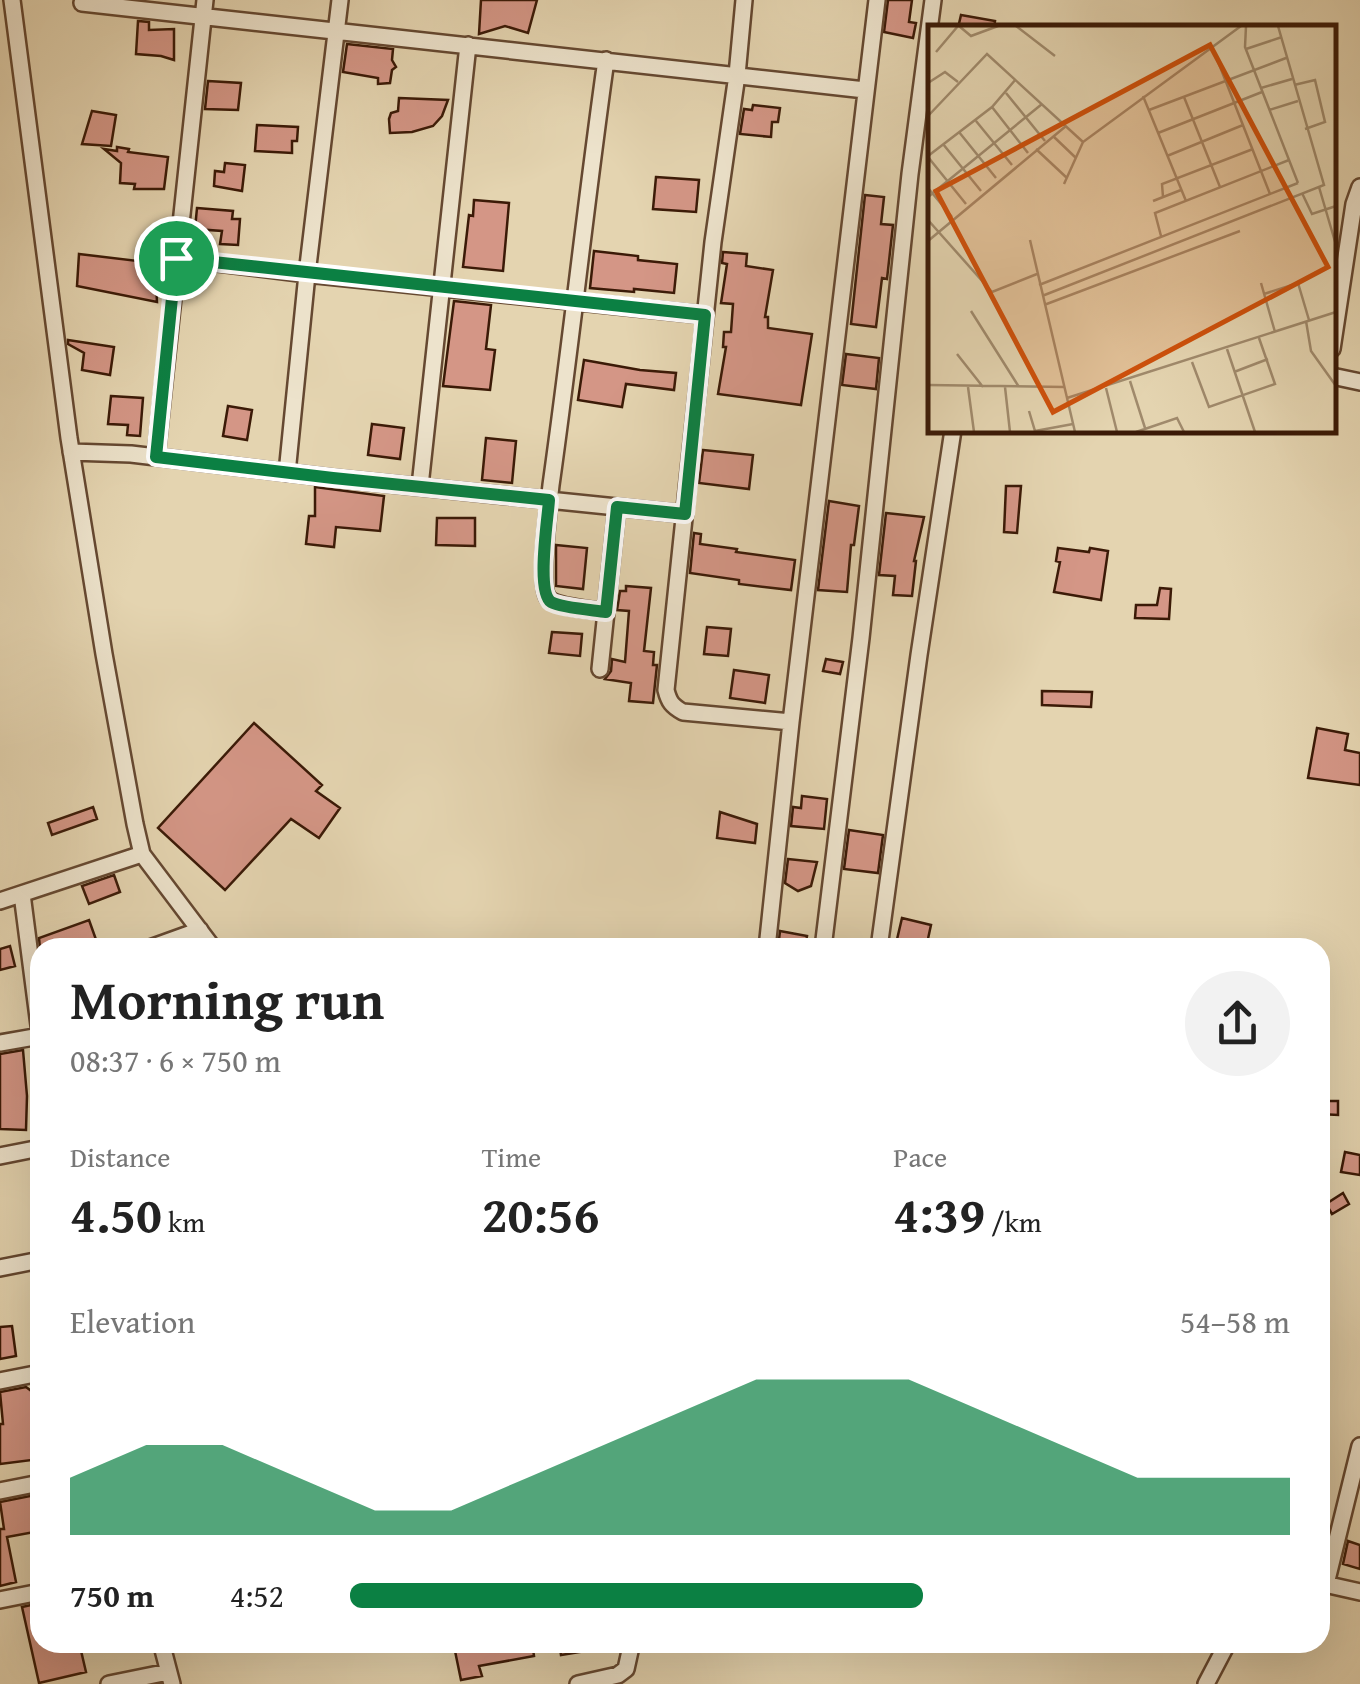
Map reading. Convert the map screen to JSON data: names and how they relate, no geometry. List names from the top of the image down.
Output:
{
  "page": {
    "heading": ["Morning run", "08:37 · 6 × 750 m"],
    "stats": [
      ["Distance", "4.50 km"],
      ["Time", "20:56"],
      ["Pace", "4:39 /km"]
    ],
    "chart": ["Elevation", "54–58 m"],
    "list": [
      {
        "name": "750 m",
        "note": "4:52"
      }
    ]
  }
}
